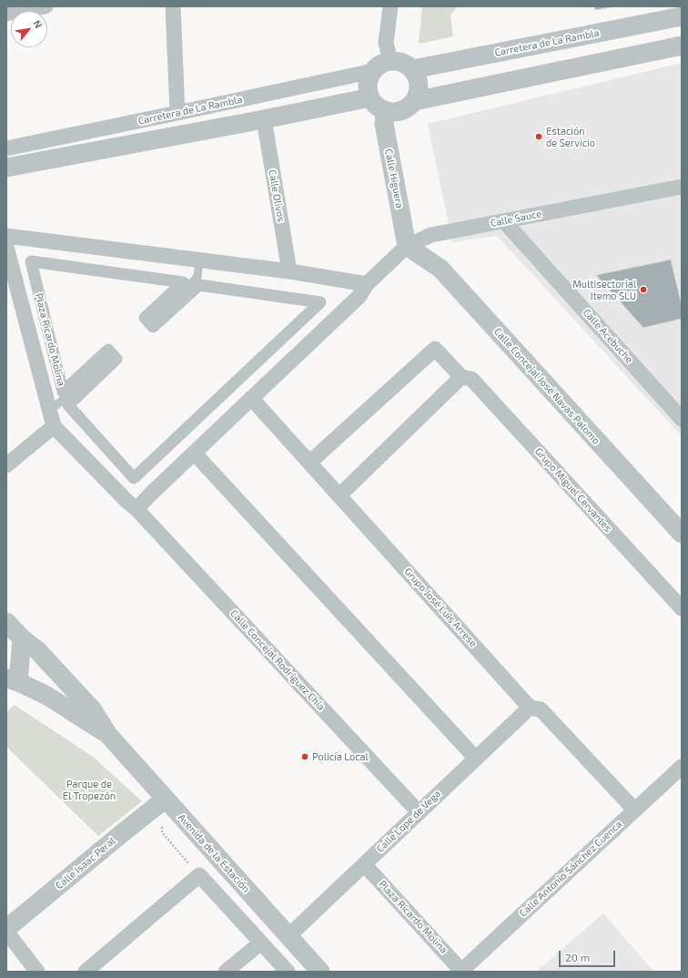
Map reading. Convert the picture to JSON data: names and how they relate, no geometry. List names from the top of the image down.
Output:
{
  "streets": {
    "street": [
      "Carretera de La Rambla",
      "Calle Higuera",
      "Calle Olivos",
      "Calle Sauce",
      "Calle Acebuche",
      "Plaza Ricardo Molina",
      "Calle Concejal José Navas Palomo",
      "Grupo Miguel Cervantes",
      "Grupo José Luis Arrese",
      "Calle Concejal Rodríguez Chía",
      "Calle Lope de Vega",
      "Avenida de la Estación",
      "Calle Isaac Peral",
      "Calle Antonio Sánchez Cuenca"
    ]
  },
  "crossings": [
    ["Carretera de La Rambla", "Calle Higuera"],
    ["Calle Higuera", "Calle Sauce"],
    ["Calle Higuera", "Calle Concejal José Navas Palomo"],
    ["Calle Sauce", "Calle Acebuche"],
    ["Calle Sauce", "Calle Concejal José Navas Palomo"],
    ["Plaza Ricardo Molina", "Calle Concejal Rodríguez Chía"],
    ["Plaza Ricardo Molina", "Calle Lope de Vega"],
    ["Plaza Ricardo Molina", "Calle Antonio Sánchez Cuenca"],
    ["Grupo Miguel Cervantes", "Grupo José Luis Arrese"],
    ["Grupo José Luis Arrese", "Calle Lope de Vega"],
    ["Grupo José Luis Arrese", "Calle Antonio Sánchez Cuenca"],
    ["Calle Concejal Rodríguez Chía", "Calle Lope de Vega"],
    ["Calle Lope de Vega", "Avenida de la Estación"],
    ["Avenida de la Estación", "Calle Isaac Peral"]
  ],
  "parks": ["Parque de El Tropezón"],
  "places": ["Estación de Servicio", "Multisectorial Itemo SLU", "Policía Local"],
  "scale_bar": "20 m",
  "north": "top right"
}
